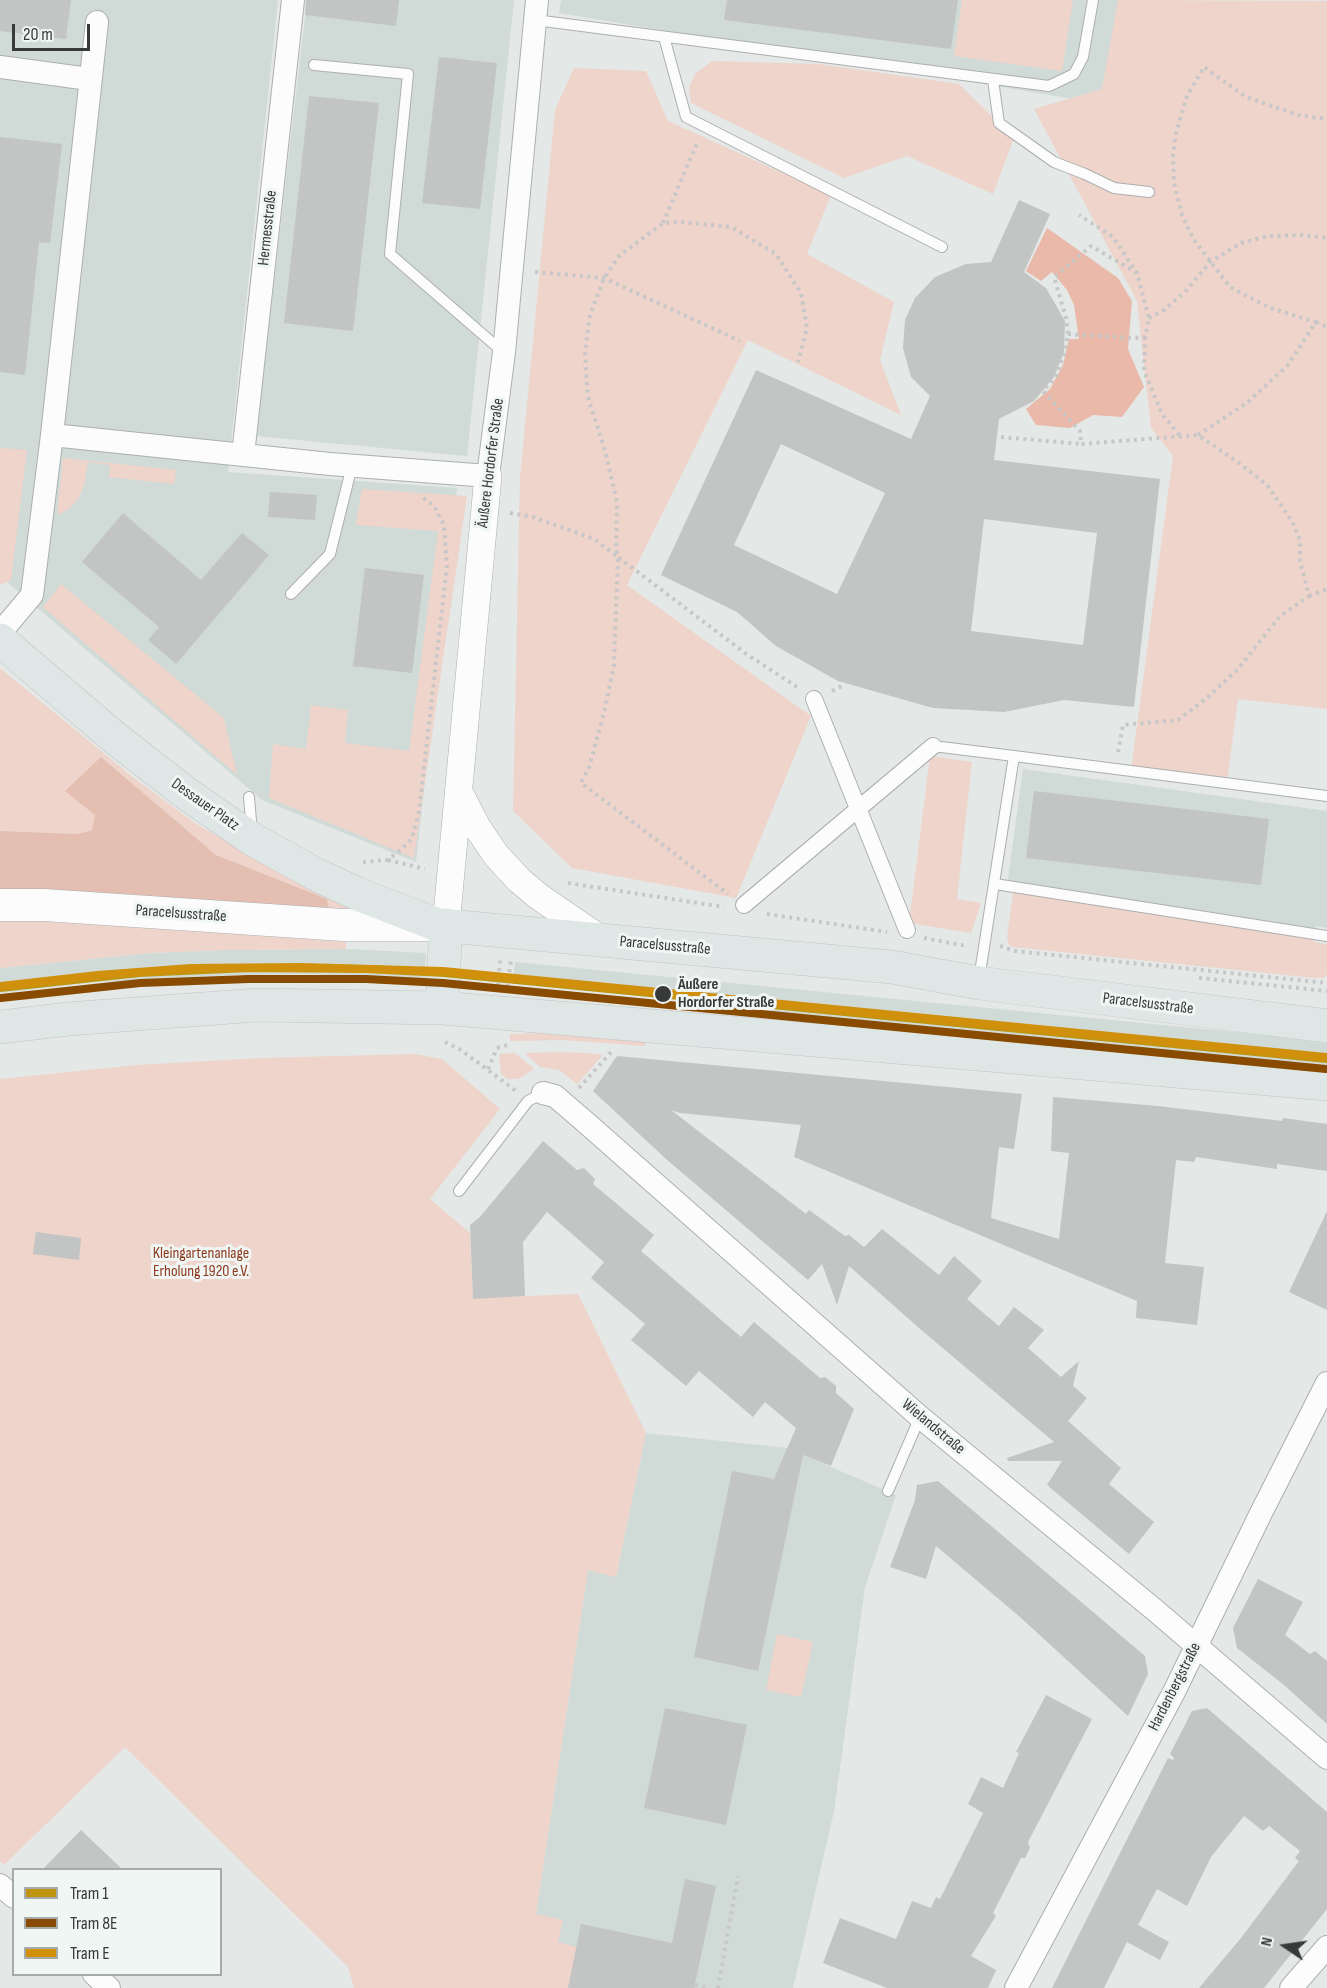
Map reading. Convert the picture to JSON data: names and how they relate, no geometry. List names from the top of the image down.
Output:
{
  "streets": {
    "main road": ["Dessauer Platz", "Paracelsusstraße"],
    "street": [
      "Hermesstraße",
      "Äußere Hordorfer Straße",
      "Wielandstraße",
      "Hardenbergstraße"
    ]
  },
  "crossings": [
    ["Äußere Hordorfer Straße", "Dessauer Platz"],
    ["Äußere Hordorfer Straße", "Paracelsusstraße"],
    ["Dessauer Platz", "Paracelsusstraße"],
    ["Wielandstraße", "Hardenbergstraße"]
  ],
  "parks": ["Kleingartenanlage Erholung 1920 e.V."],
  "places": ["Äußere Hordorfer Straße"],
  "lines": ["tram line E", "tram line 1", "tram line 8E"],
  "legend": ["Tram 1", "Tram 8E", "Tram E"],
  "scale_bar": "20 m",
  "north": "left"
}
